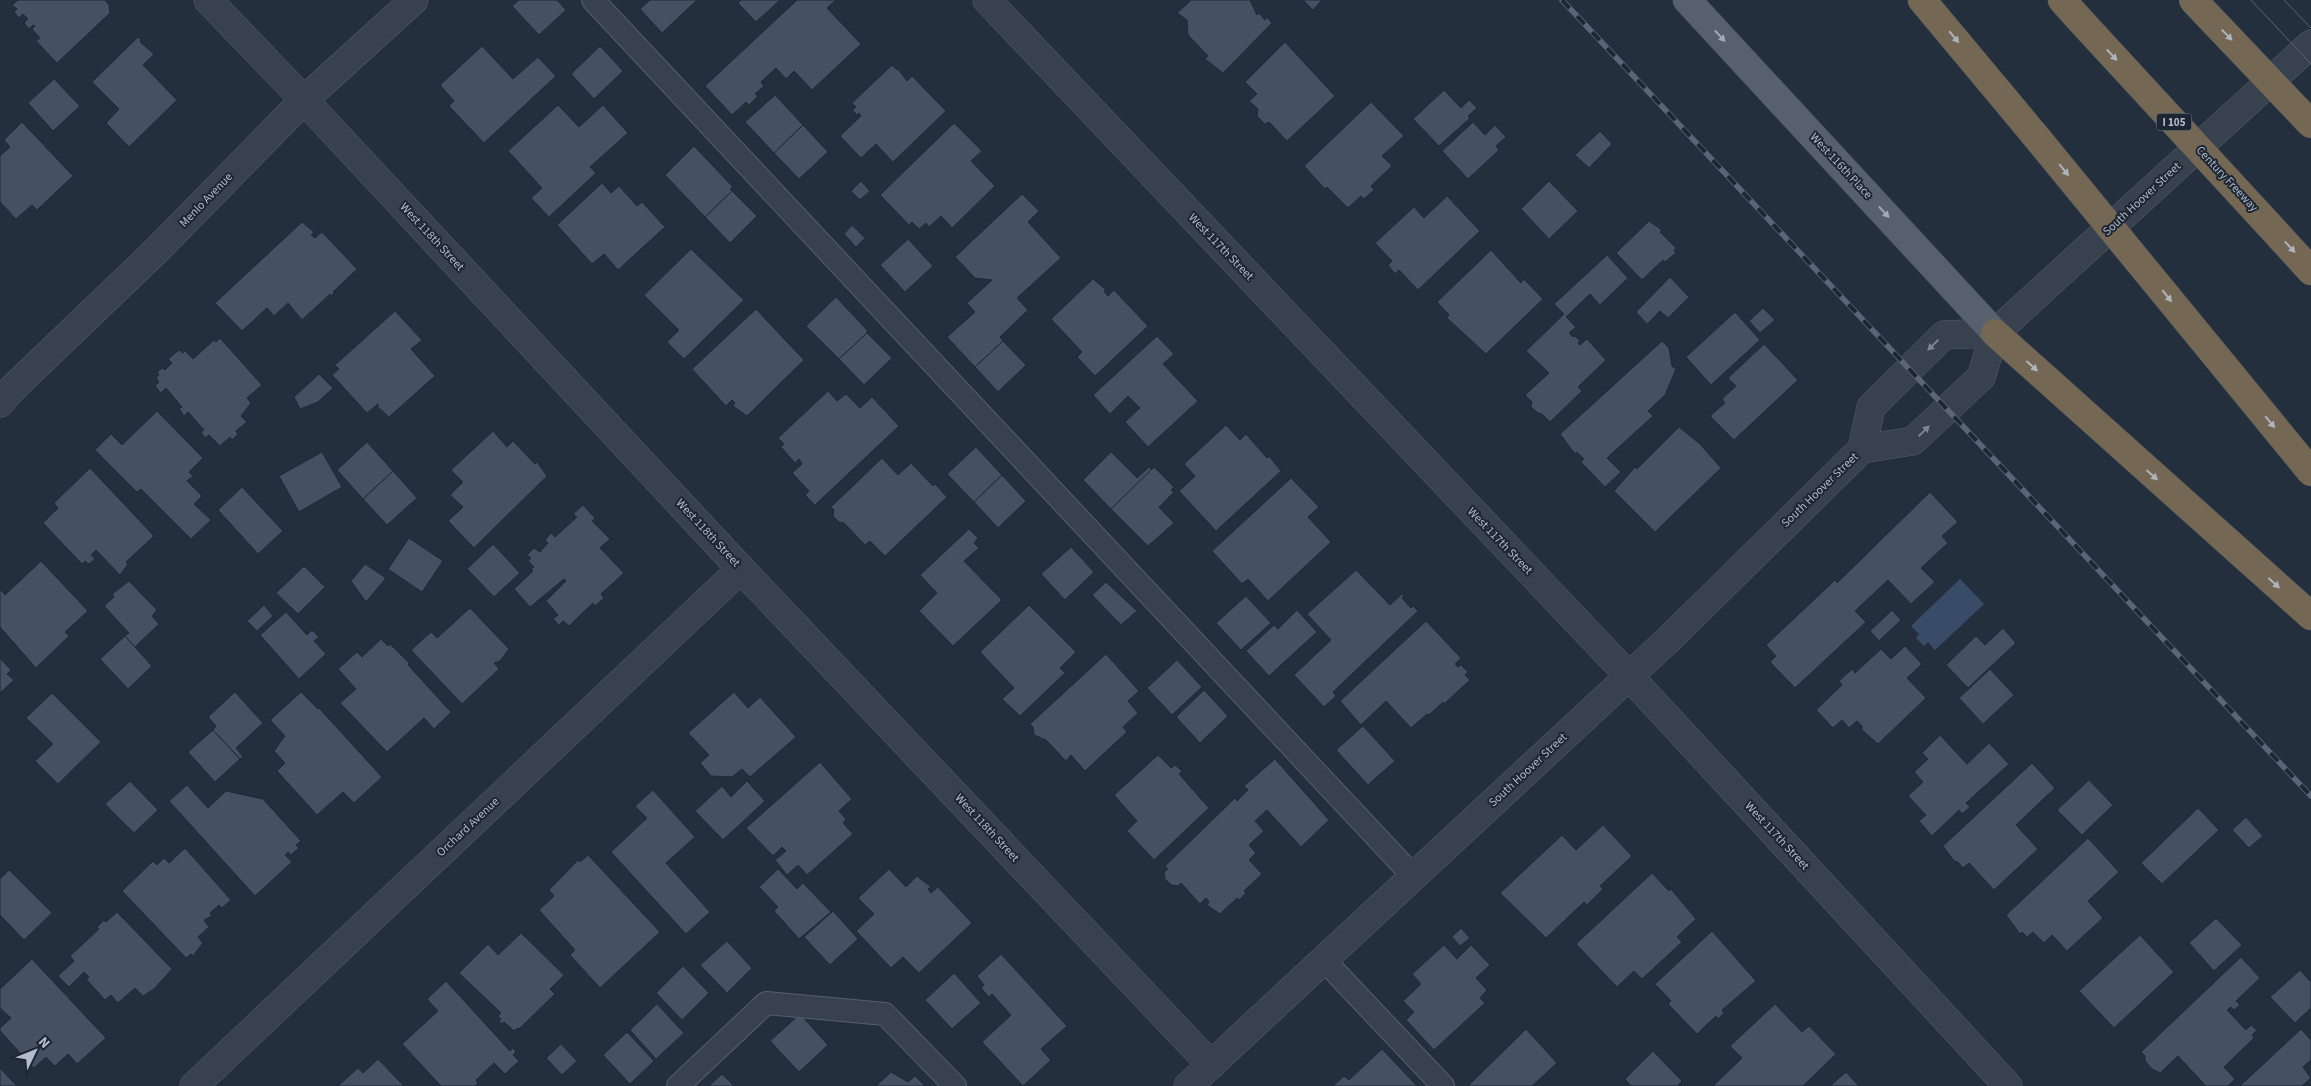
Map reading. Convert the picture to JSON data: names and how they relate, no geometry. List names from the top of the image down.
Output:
{
  "streets": {
    "highway": ["I 105", "Century Freeway"],
    "main road": ["West 116th Place"],
    "street": [
      "South Hoover Street",
      "Menlo Avenue",
      "West 118th Street",
      "West 117th Street",
      "Orchard Avenue"
    ]
  },
  "crossings": [
    ["West 116th Place", "South Hoover Street"],
    ["South Hoover Street", "West 118th Street"],
    ["South Hoover Street", "West 117th Street"],
    ["Menlo Avenue", "West 118th Street"],
    ["West 118th Street", "Orchard Avenue"]
  ],
  "one_way": ["West 116th Place"],
  "north": "top right"
}
